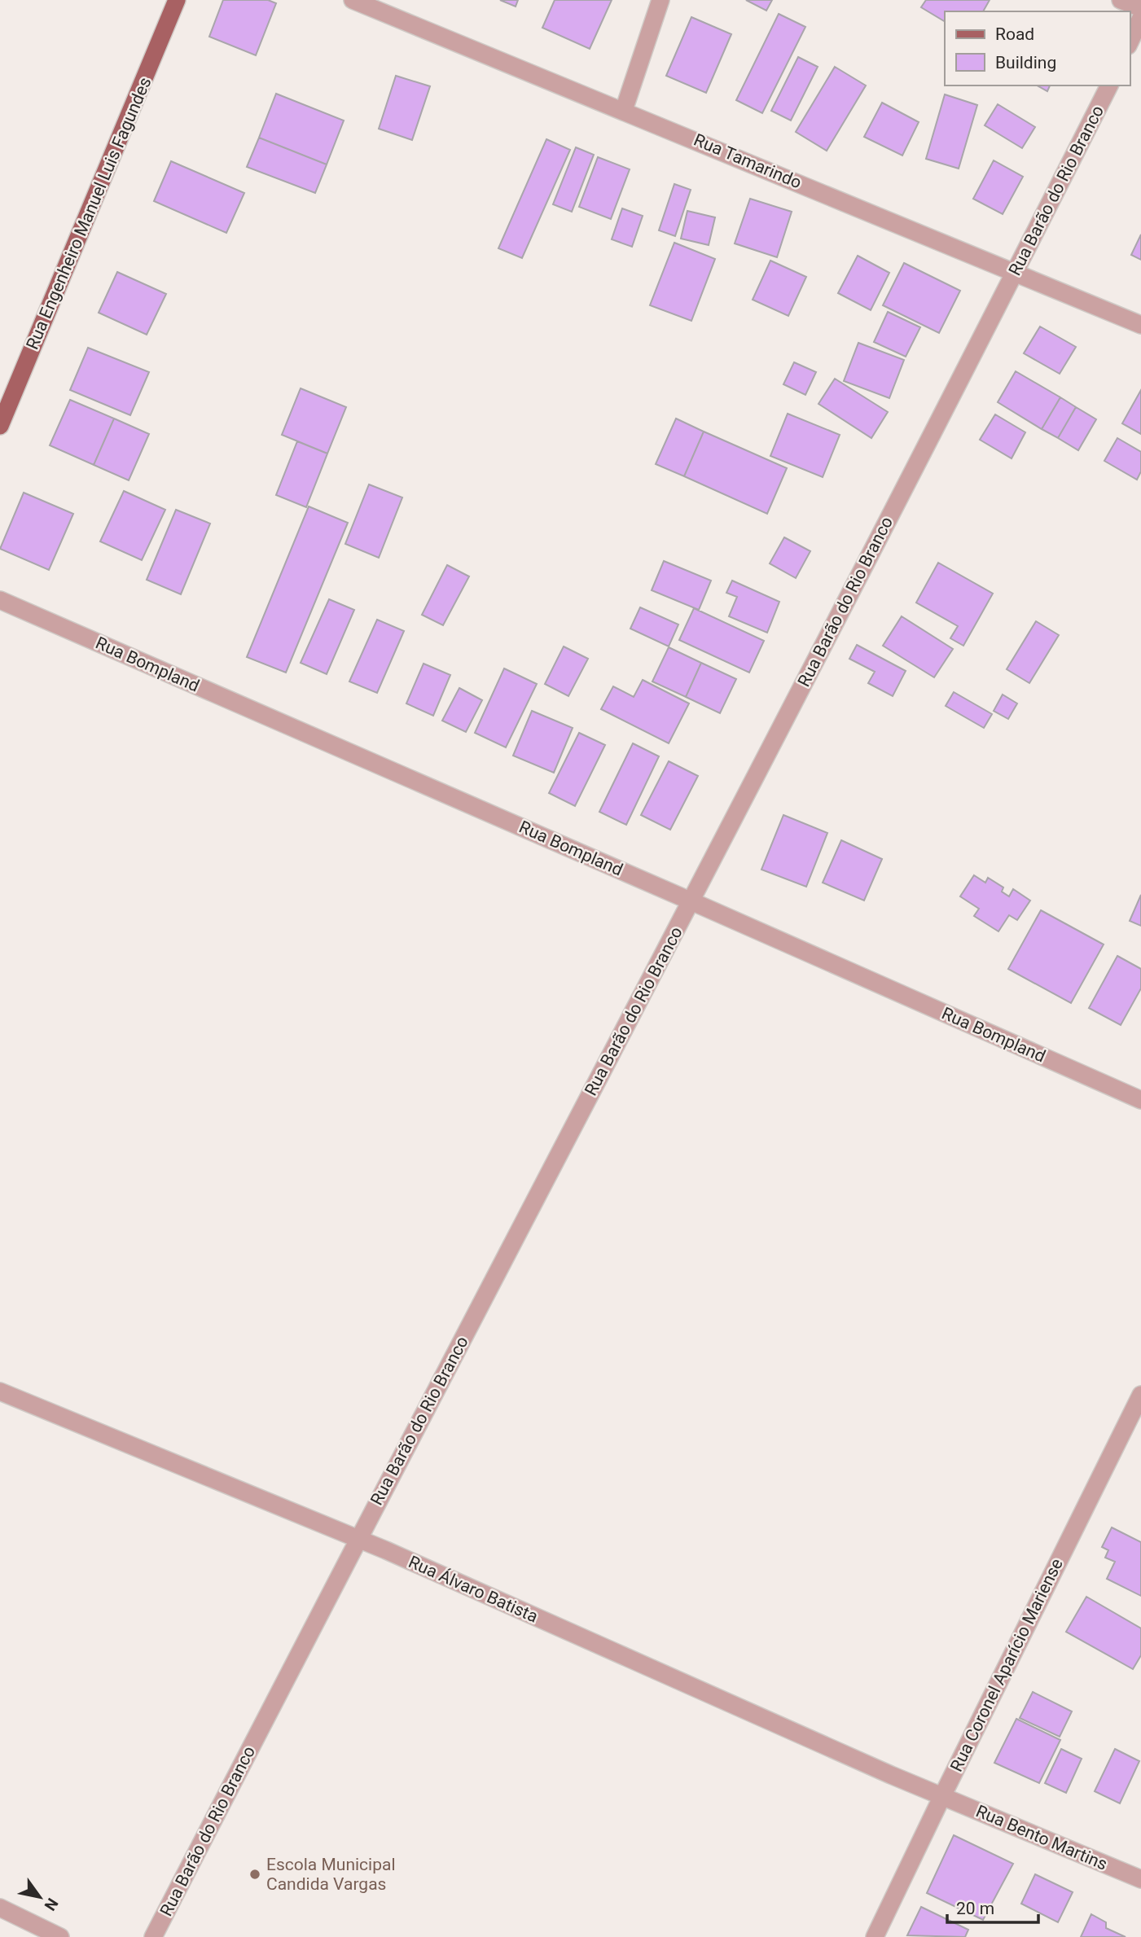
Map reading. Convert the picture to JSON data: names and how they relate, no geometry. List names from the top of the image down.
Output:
{
  "streets": {
    "main road": ["Rua Engenheiro Manuel Luis Fagundes"],
    "street": [
      "Rua Tamarindo",
      "Rua Barão do Rio Branco",
      "Rua Bompland",
      "Rua Álvaro Batista",
      "Rua Coronel Aparício Mariense",
      "Rua Bento Martins"
    ]
  },
  "crossings": [
    ["Rua Tamarindo", "Rua Barão do Rio Branco"],
    ["Rua Barão do Rio Branco", "Rua Bompland"],
    ["Rua Barão do Rio Branco", "Rua Álvaro Batista"],
    ["Rua Álvaro Batista", "Rua Coronel Aparício Mariense"],
    ["Rua Álvaro Batista", "Rua Bento Martins"],
    ["Rua Coronel Aparício Mariense", "Rua Bento Martins"]
  ],
  "places": ["Escola Municipal Candida Vargas"],
  "legend": ["Road", "Building"],
  "scale_bar": "20 m",
  "north": "bottom right"
}
